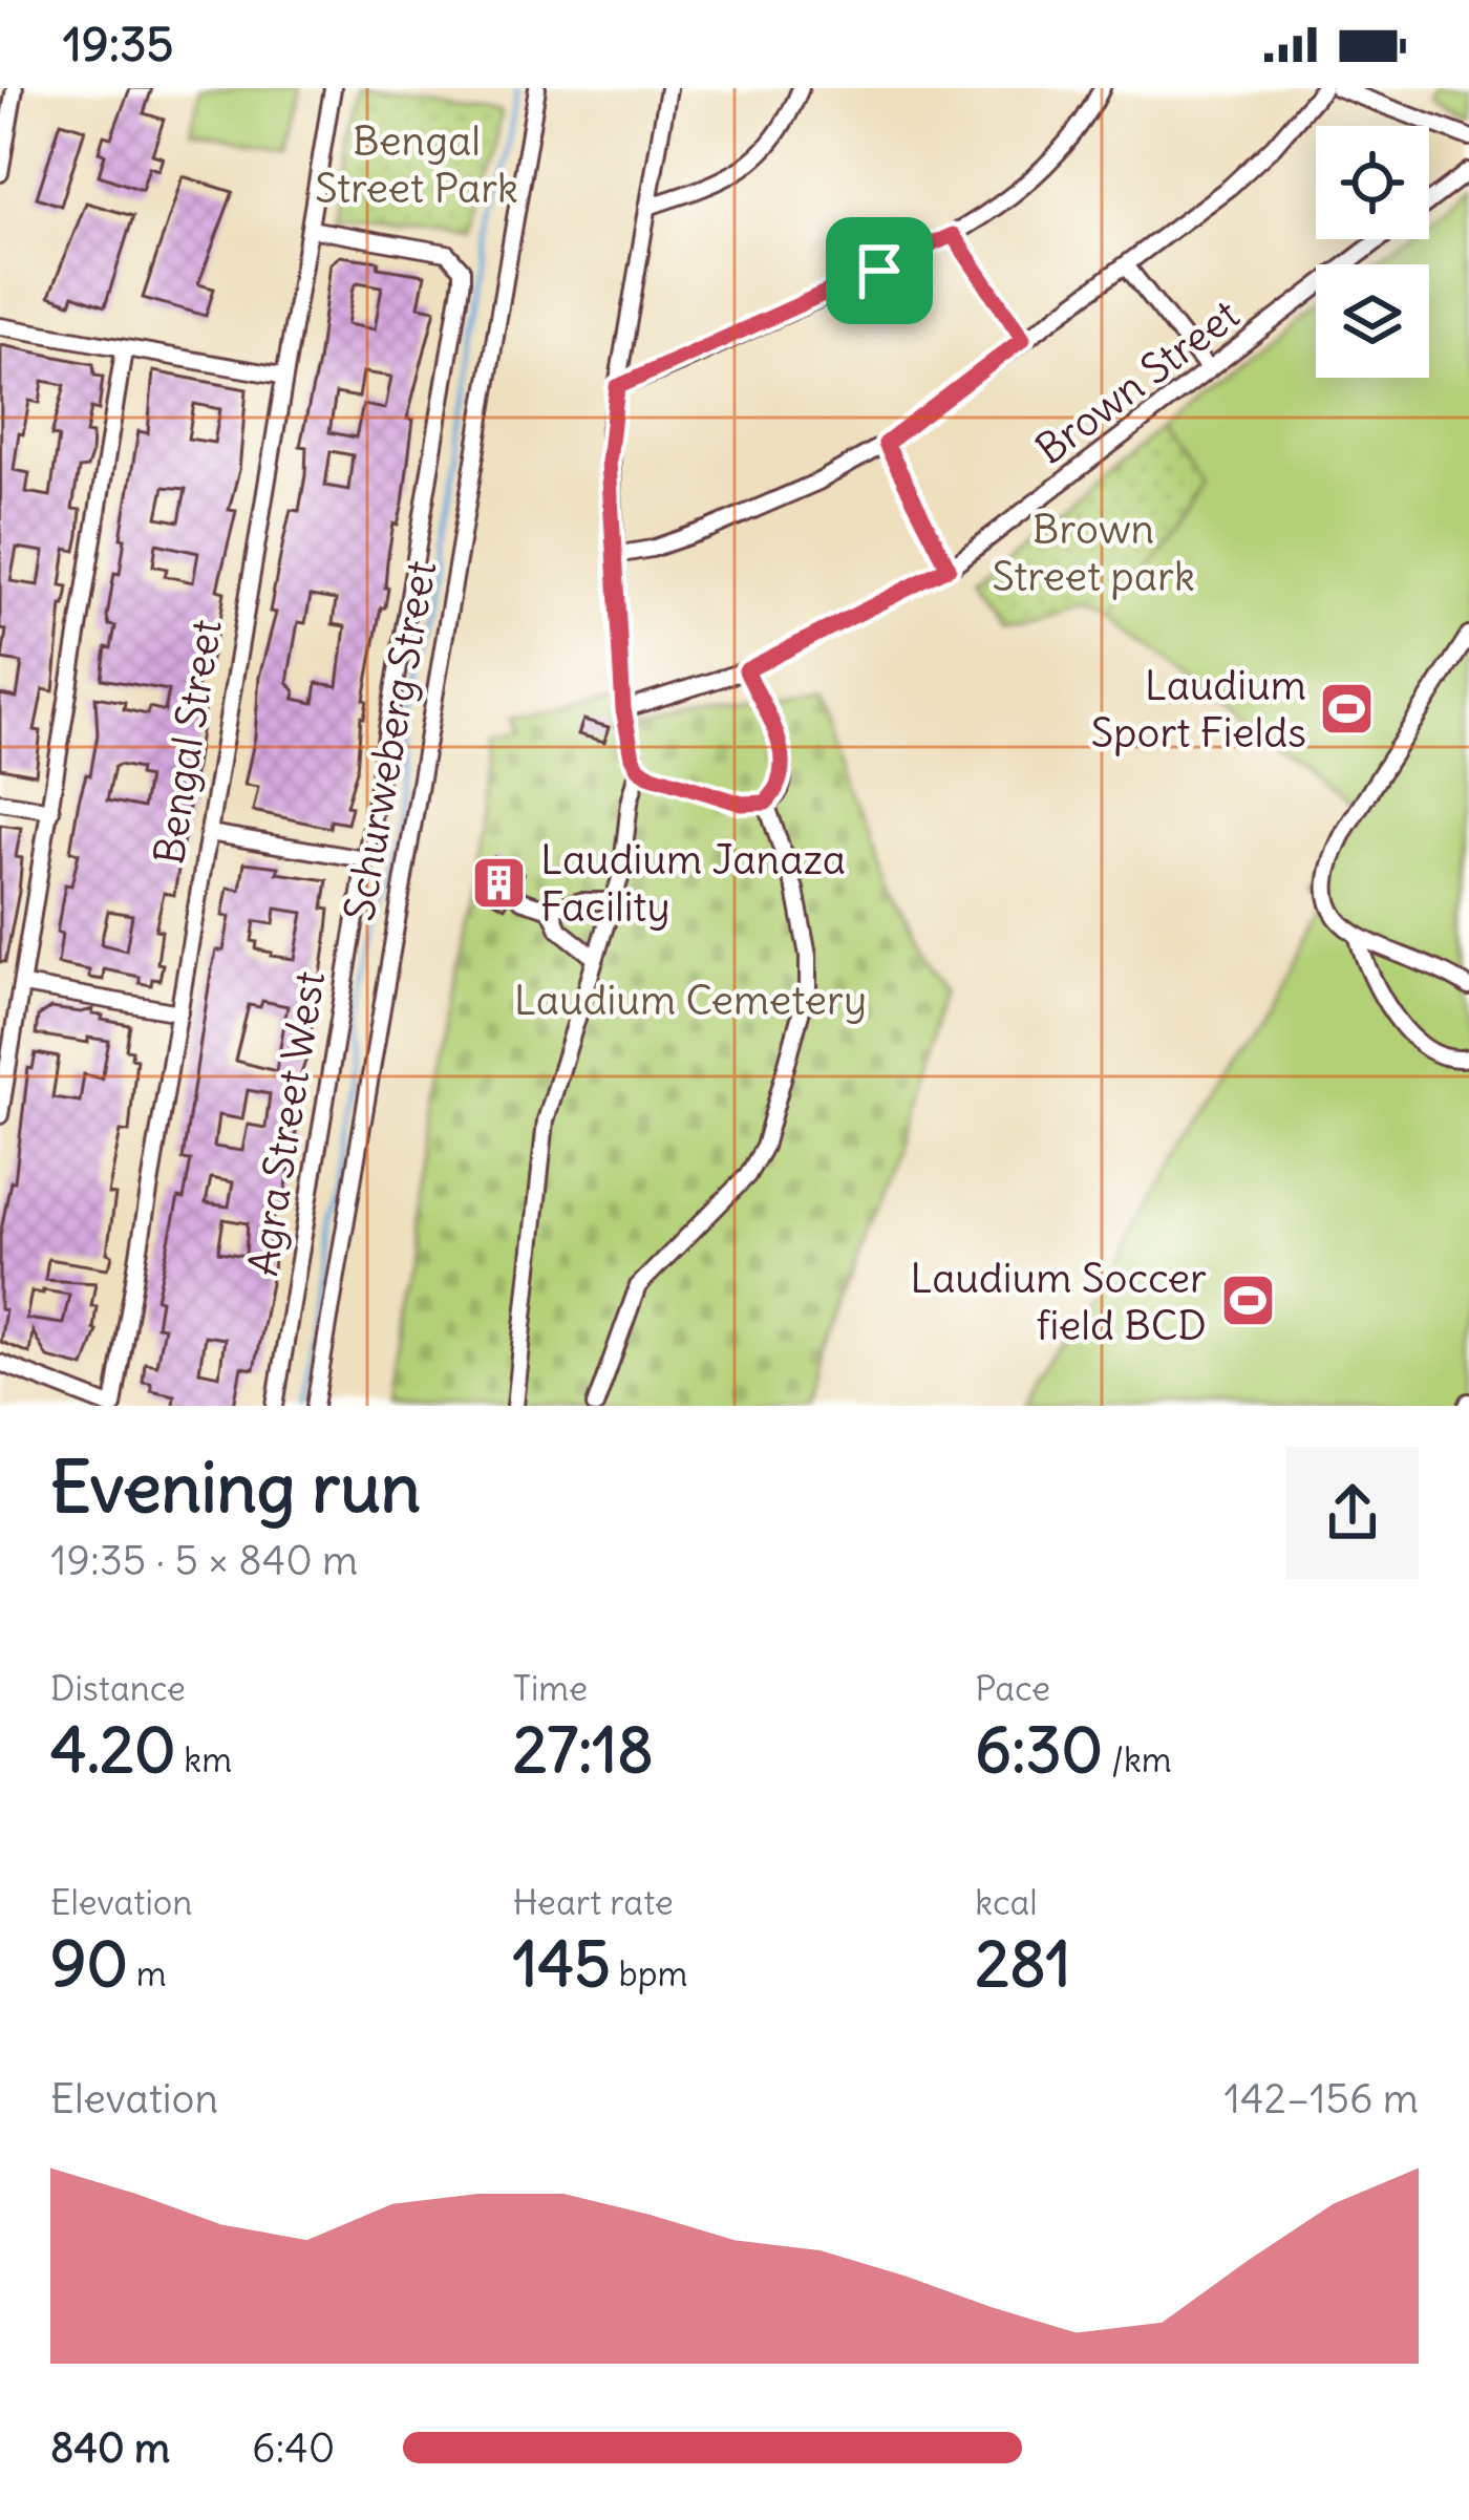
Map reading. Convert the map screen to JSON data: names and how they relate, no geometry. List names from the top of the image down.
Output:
{
  "streets": {
    "street": [
      "Brown Street",
      "Schurweberg Street",
      "Bengal Street",
      "Agra Street West"
    ]
  },
  "crossings": [
    ["Bengal Street", "Agra Street West"]
  ],
  "parks": ["Bengal Street Park", "Brown Street park", "Laudium Cemetery"],
  "places": {
    "sports": ["Laudium Sport Fields", "Laudium Soccer field BCD"],
    "building": ["Laudium Janaza Facility"]
  },
  "page": {
    "status": "19:35",
    "heading": ["Evening run", "19:35 · 5 × 840 m"],
    "stats": [
      ["Distance", "4.20 km"],
      ["Time", "27:18"],
      ["Pace", "6:30 /km"],
      ["Elevation", "90 m"],
      ["Heart rate", "145 bpm"],
      ["kcal", "281"]
    ],
    "chart": ["Elevation", "142–156 m"],
    "list": [
      {
        "name": "840 m",
        "note": "6:40"
      }
    ]
  }
}
